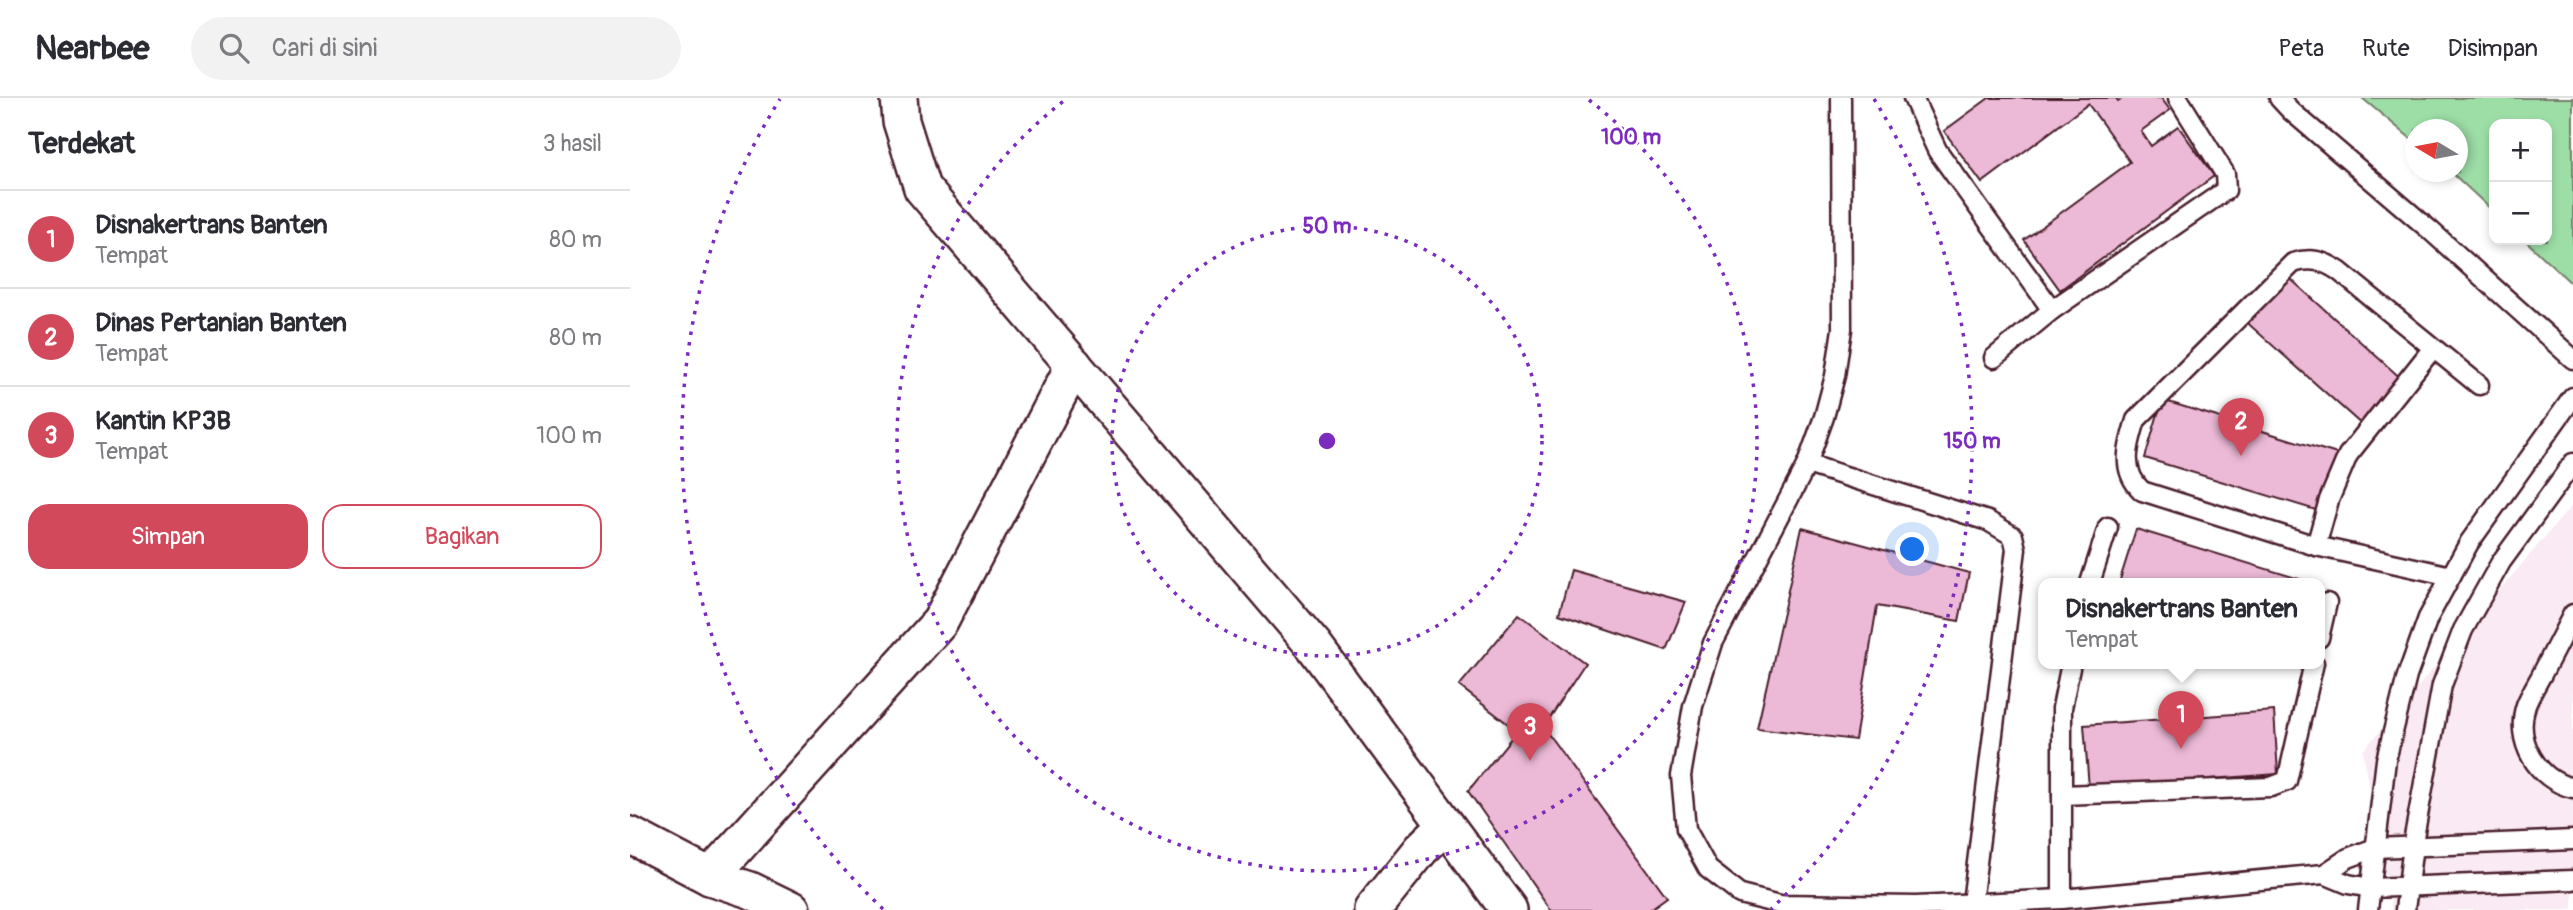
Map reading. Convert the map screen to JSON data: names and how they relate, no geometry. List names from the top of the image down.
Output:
{
  "north": "left",
  "page": {
    "header": "Nearbee",
    "search": "Cari di sini",
    "nav": ["Peta", "Rute", "Disimpan"],
    "heading": ["Terdekat", "3 hasil"],
    "map_buttons": ["+", "−"],
    "list": [
      {
        "mark": "1",
        "name": "Disnakertrans Banten",
        "note": "Tempat",
        "value": "80 m"
      },
      {
        "mark": "2",
        "name": "Dinas Pertanian Banten",
        "note": "Tempat",
        "value": "80 m"
      },
      {
        "mark": "3",
        "name": "Kantin KP3B",
        "note": "Tempat",
        "value": "100 m"
      }
    ],
    "pins": ["2", "1", "3"],
    "buttons": ["Simpan", "Bagikan"],
    "popup": ["Disnakertrans Banten", "Tempat"]
  },
  "rings": ["100 m", "50 m", "150 m"]
}
